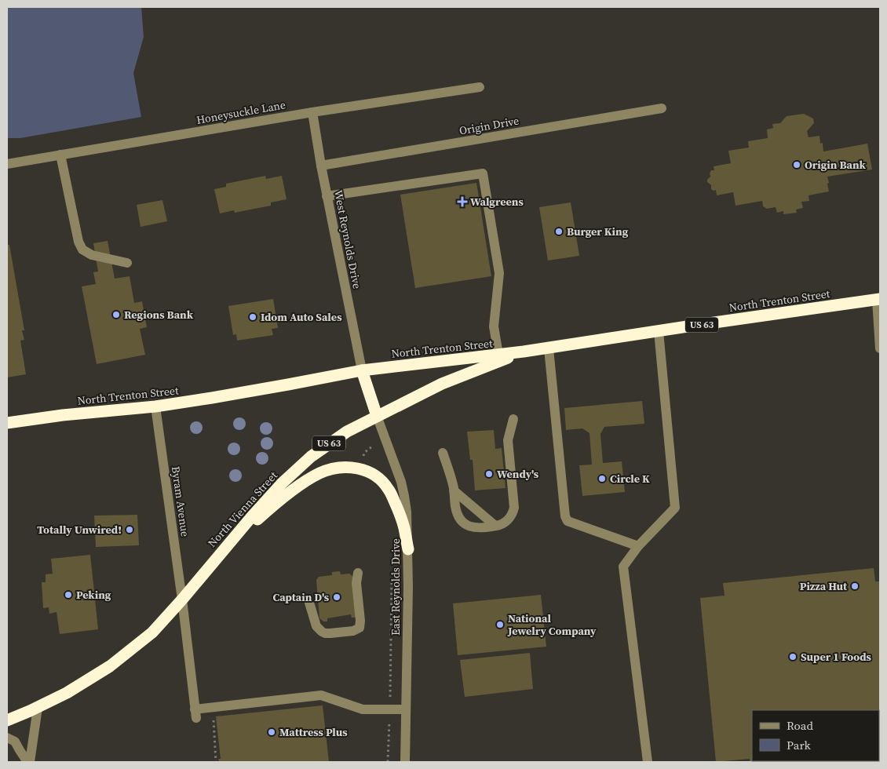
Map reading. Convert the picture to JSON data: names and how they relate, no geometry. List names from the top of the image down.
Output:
{
  "streets": {
    "highway": ["North Trenton Street", "US 63", "North Vienna Street"],
    "street": [
      "Honeysuckle Lane",
      "Origin Drive",
      "West Reynolds Drive",
      "Byram Avenue",
      "East Reynolds Drive"
    ]
  },
  "crossings": [
    ["Honeysuckle Lane", "West Reynolds Drive"],
    ["Origin Drive", "West Reynolds Drive"],
    ["West Reynolds Drive", "North Trenton Street"],
    ["North Trenton Street", "Byram Avenue"],
    ["North Trenton Street", "North Vienna Street"],
    ["Byram Avenue", "North Vienna Street"],
    ["Byram Avenue", "East Reynolds Drive"],
    ["North Vienna Street", "East Reynolds Drive"]
  ],
  "places": {
    "other": [
      "Origin Bank",
      "Burger King",
      "Regions Bank",
      "Idom Auto Sales",
      "Wendy's",
      "Circle K",
      "Totally Unwired!",
      "Pizza Hut",
      "Peking",
      "Captain D's",
      "National Jewelry Company",
      "Super 1 Foods",
      "Mattress Plus"
    ],
    "health": ["Walgreens"]
  },
  "legend": ["Road", "Park"]
}
